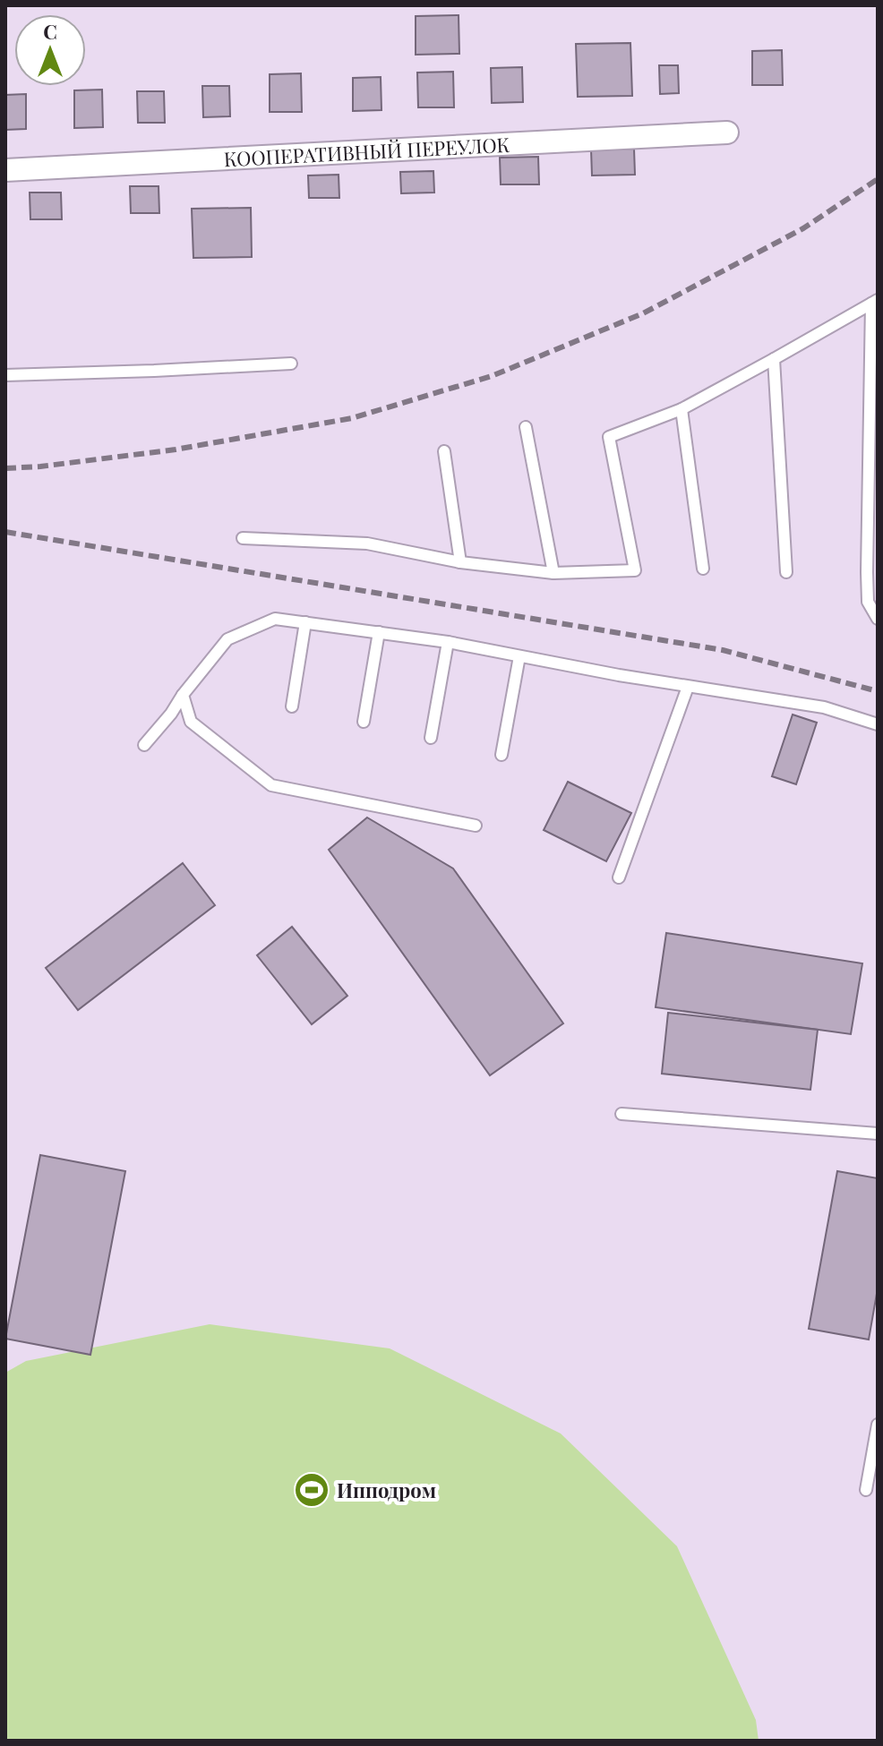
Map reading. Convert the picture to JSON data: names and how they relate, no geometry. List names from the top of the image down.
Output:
{
  "streets": {
    "street": ["КООПЕРАТИВНЫЙ ПЕРЕУЛОК"]
  },
  "places": {
    "sports": ["Ипподром"]
  },
  "north": "top"
}
